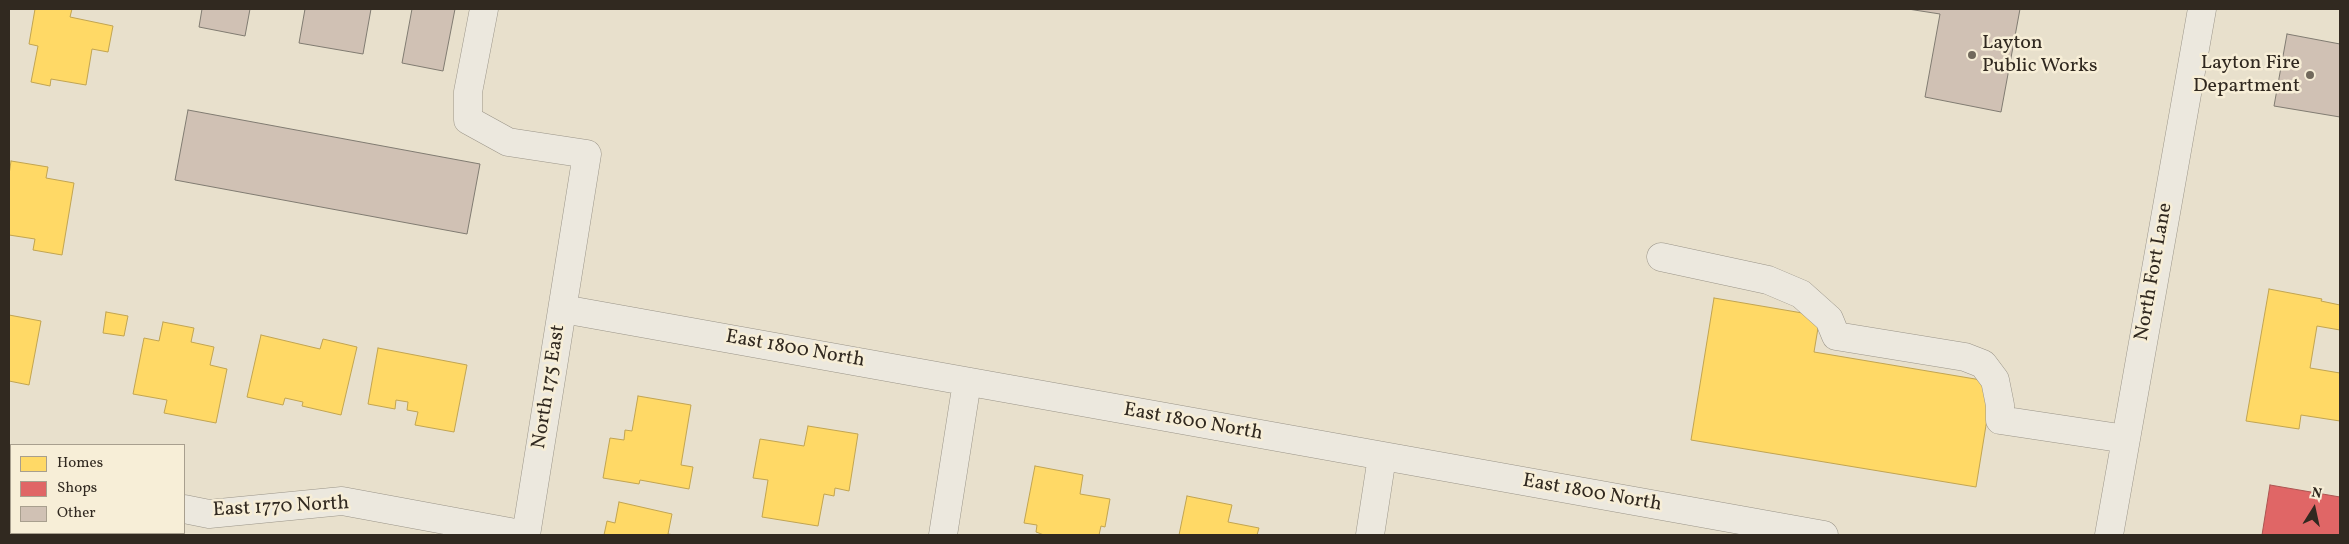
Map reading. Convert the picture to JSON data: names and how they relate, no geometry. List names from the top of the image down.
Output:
{
  "streets": {
    "street": [
      "North Fort Lane",
      "East 1800 North",
      "North 175 East",
      "East 1770 North"
    ]
  },
  "crossings": [
    ["East 1800 North", "North 175 East"],
    ["North 175 East", "East 1770 North"]
  ],
  "places": ["Layton Public Works", "Layton Fire Department"],
  "legend": ["Homes", "Shops", "Other"],
  "north": "top"
}
